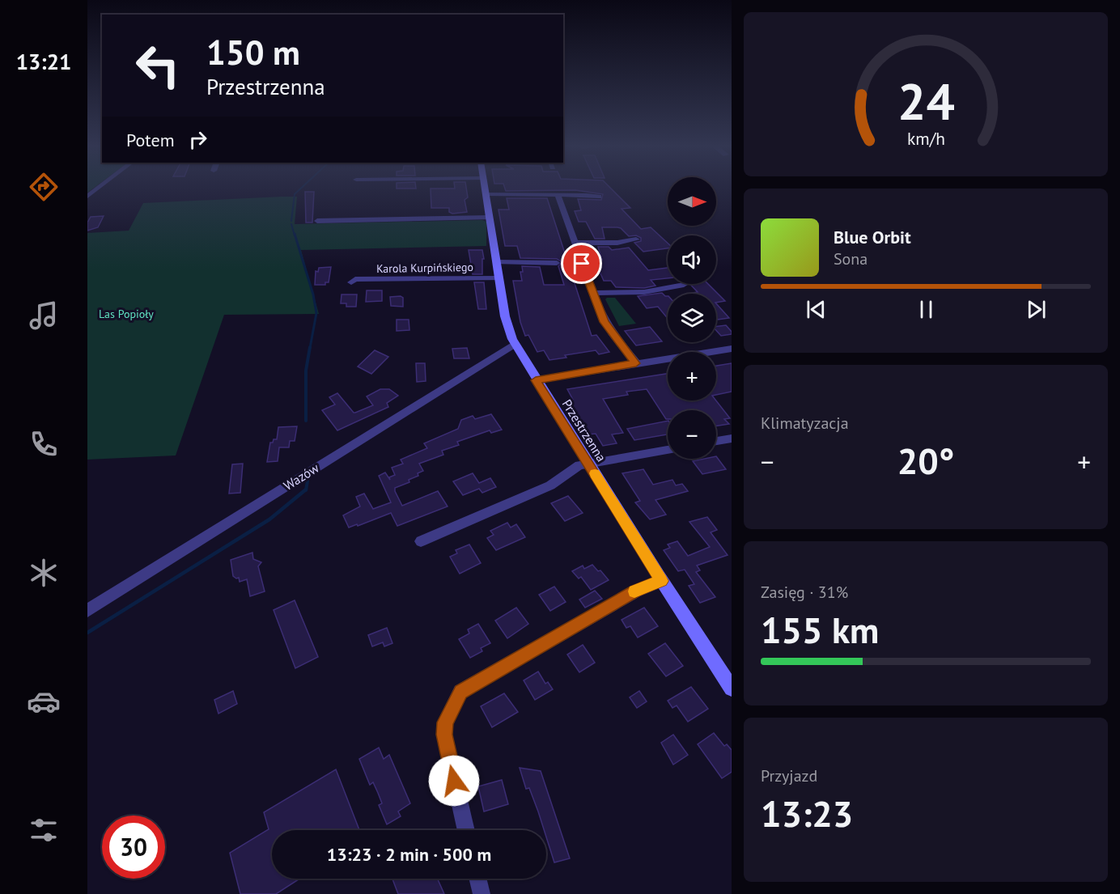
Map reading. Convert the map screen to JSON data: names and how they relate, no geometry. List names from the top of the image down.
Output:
{
  "streets": {
    "street": ["Karola Kurpińskiego", "Przestrzenna", "Wazów"]
  },
  "crossings": [
    ["Karola Kurpińskiego", "Przestrzenna"],
    ["Przestrzenna", "Wazów"]
  ],
  "parks": ["Las Popioły"],
  "north": "right",
  "page": {
    "tabs": "13:21",
    "turn": ["150 m", "Przestrzenna"],
    "then": "Potem",
    "map_buttons": ["+", "−"],
    "song": ["Blue Orbit", "Sona"],
    "tile": [
      "Klimatyzacja",
      ["Zasięg · 31%", "155 km"],
      ["Przyjazd", "13:23"]
    ],
    "heat": ["−", "20°", "+"],
    "limit": "30",
    "trip": "13:23 · 2 min · 500 m",
    "gauge": ["24", "km/h"]
  }
}
